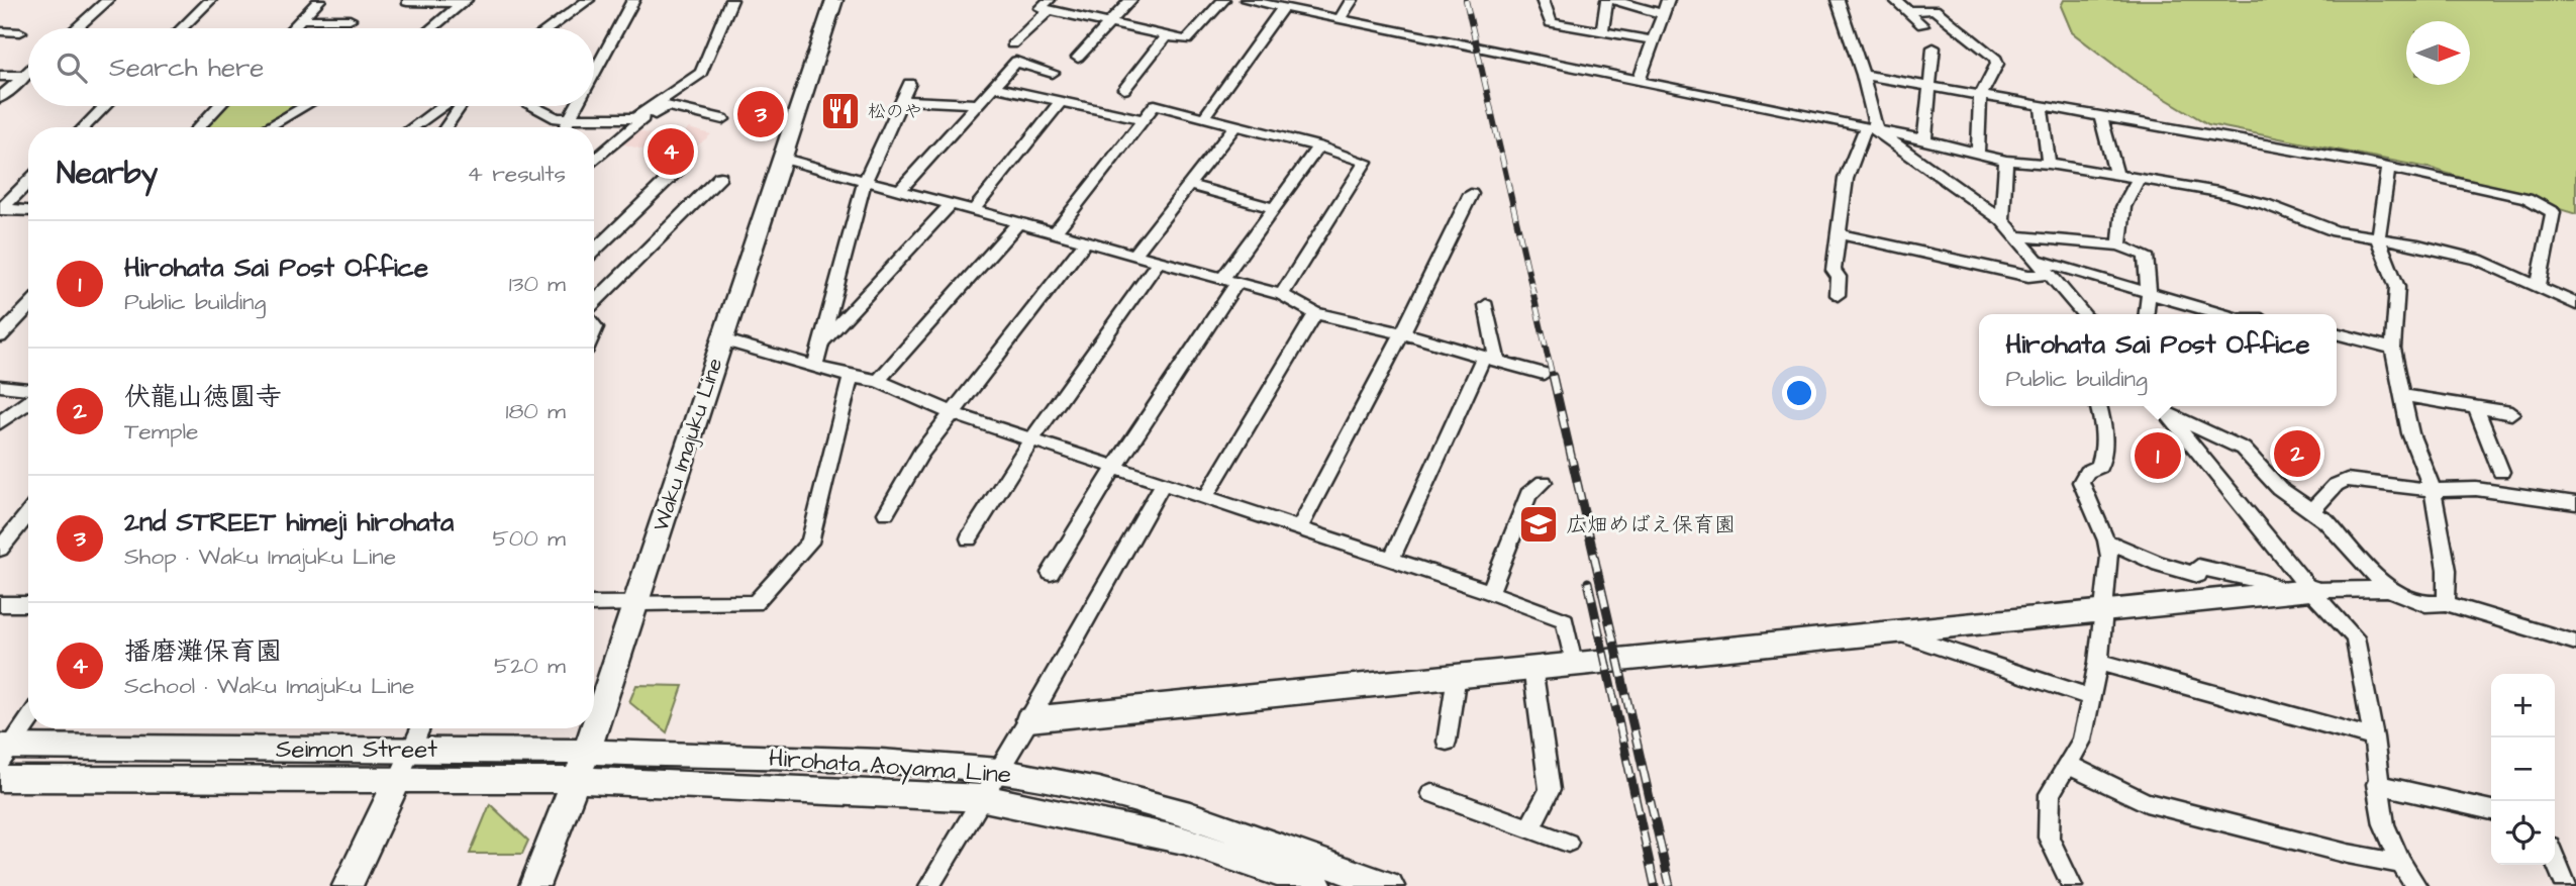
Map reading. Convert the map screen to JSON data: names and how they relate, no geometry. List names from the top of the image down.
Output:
{
  "streets": {
    "main road": ["Waku Imajuku Line", "Seimon Street", "Hirohata Aoyama Line"]
  },
  "crossings": [
    ["Waku Imajuku Line", "Seimon Street"],
    ["Waku Imajuku Line", "Hirohata Aoyama Line"],
    ["Seimon Street", "Hirohata Aoyama Line"]
  ],
  "places": {
    "restaurant": ["松のや"],
    "school or university": ["広畑めばえ保育園"]
  },
  "north": "right",
  "page": {
    "search": "Search here",
    "pins": [
      "3",
      "4",
      "2",
      "1"
    ],
    "heading": ["Nearby", "4 results"],
    "list": [
      {
        "mark": "1",
        "name": "Hirohata Sai Post Office",
        "note": "Public building",
        "value": "130 m"
      },
      {
        "mark": "2",
        "name": "伏龍山徳圓寺",
        "note": "Temple",
        "value": "180 m"
      },
      {
        "mark": "3",
        "name": "2nd STREET himeji hirohata",
        "note": "Shop · Waku Imajuku Line",
        "value": "500 m"
      },
      {
        "mark": "4",
        "name": "播磨灘保育園",
        "note": "School · Waku Imajuku Line",
        "value": "520 m"
      }
    ],
    "popup": ["Hirohata Sai Post Office", "Public building"],
    "map_buttons": ["+", "−"]
  }
}
